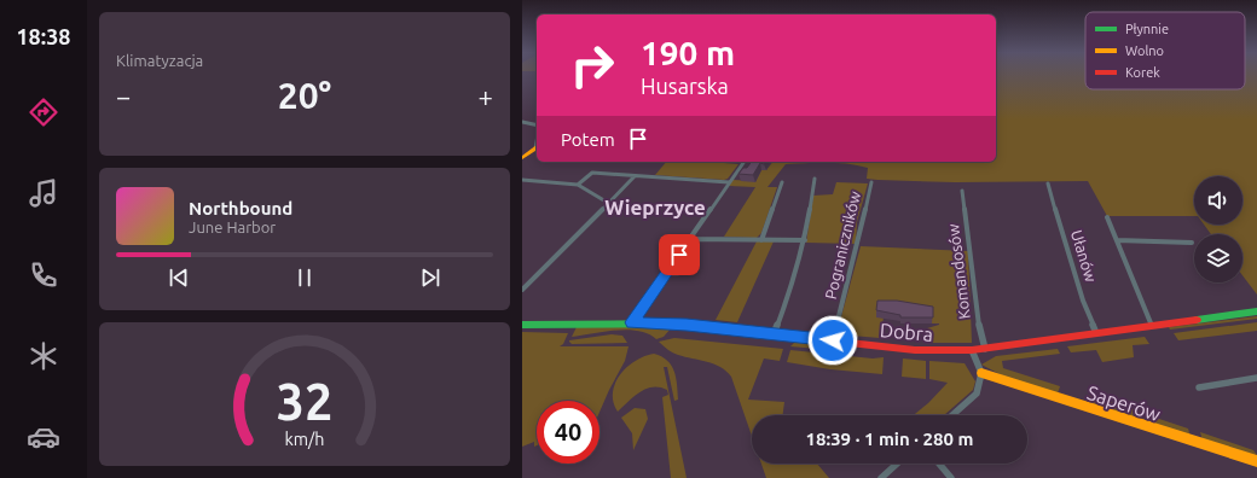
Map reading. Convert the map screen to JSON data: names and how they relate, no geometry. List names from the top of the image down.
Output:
{
  "streets": {
    "street": [
      "Pograniczników",
      "Ułanów",
      "Komandosów",
      "Dobra",
      "Saperów"
    ]
  },
  "crossings": [
    ["Pograniczników", "Dobra"],
    ["Ułanów", "Dobra"],
    ["Komandosów", "Dobra"]
  ],
  "districts": ["Wieprzyce"],
  "legend": ["Płynnie", "Wolno", "Korek"],
  "page": {
    "tabs": "18:38",
    "tile": "Klimatyzacja",
    "turn": ["190 m", "Husarska"],
    "heat": ["−", "20°", "+"],
    "then": "Potem",
    "song": ["Northbound", "June Harbor"],
    "limit": "40",
    "trip": "18:39 · 1 min · 280 m",
    "gauge": ["32", "km/h"]
  }
}
